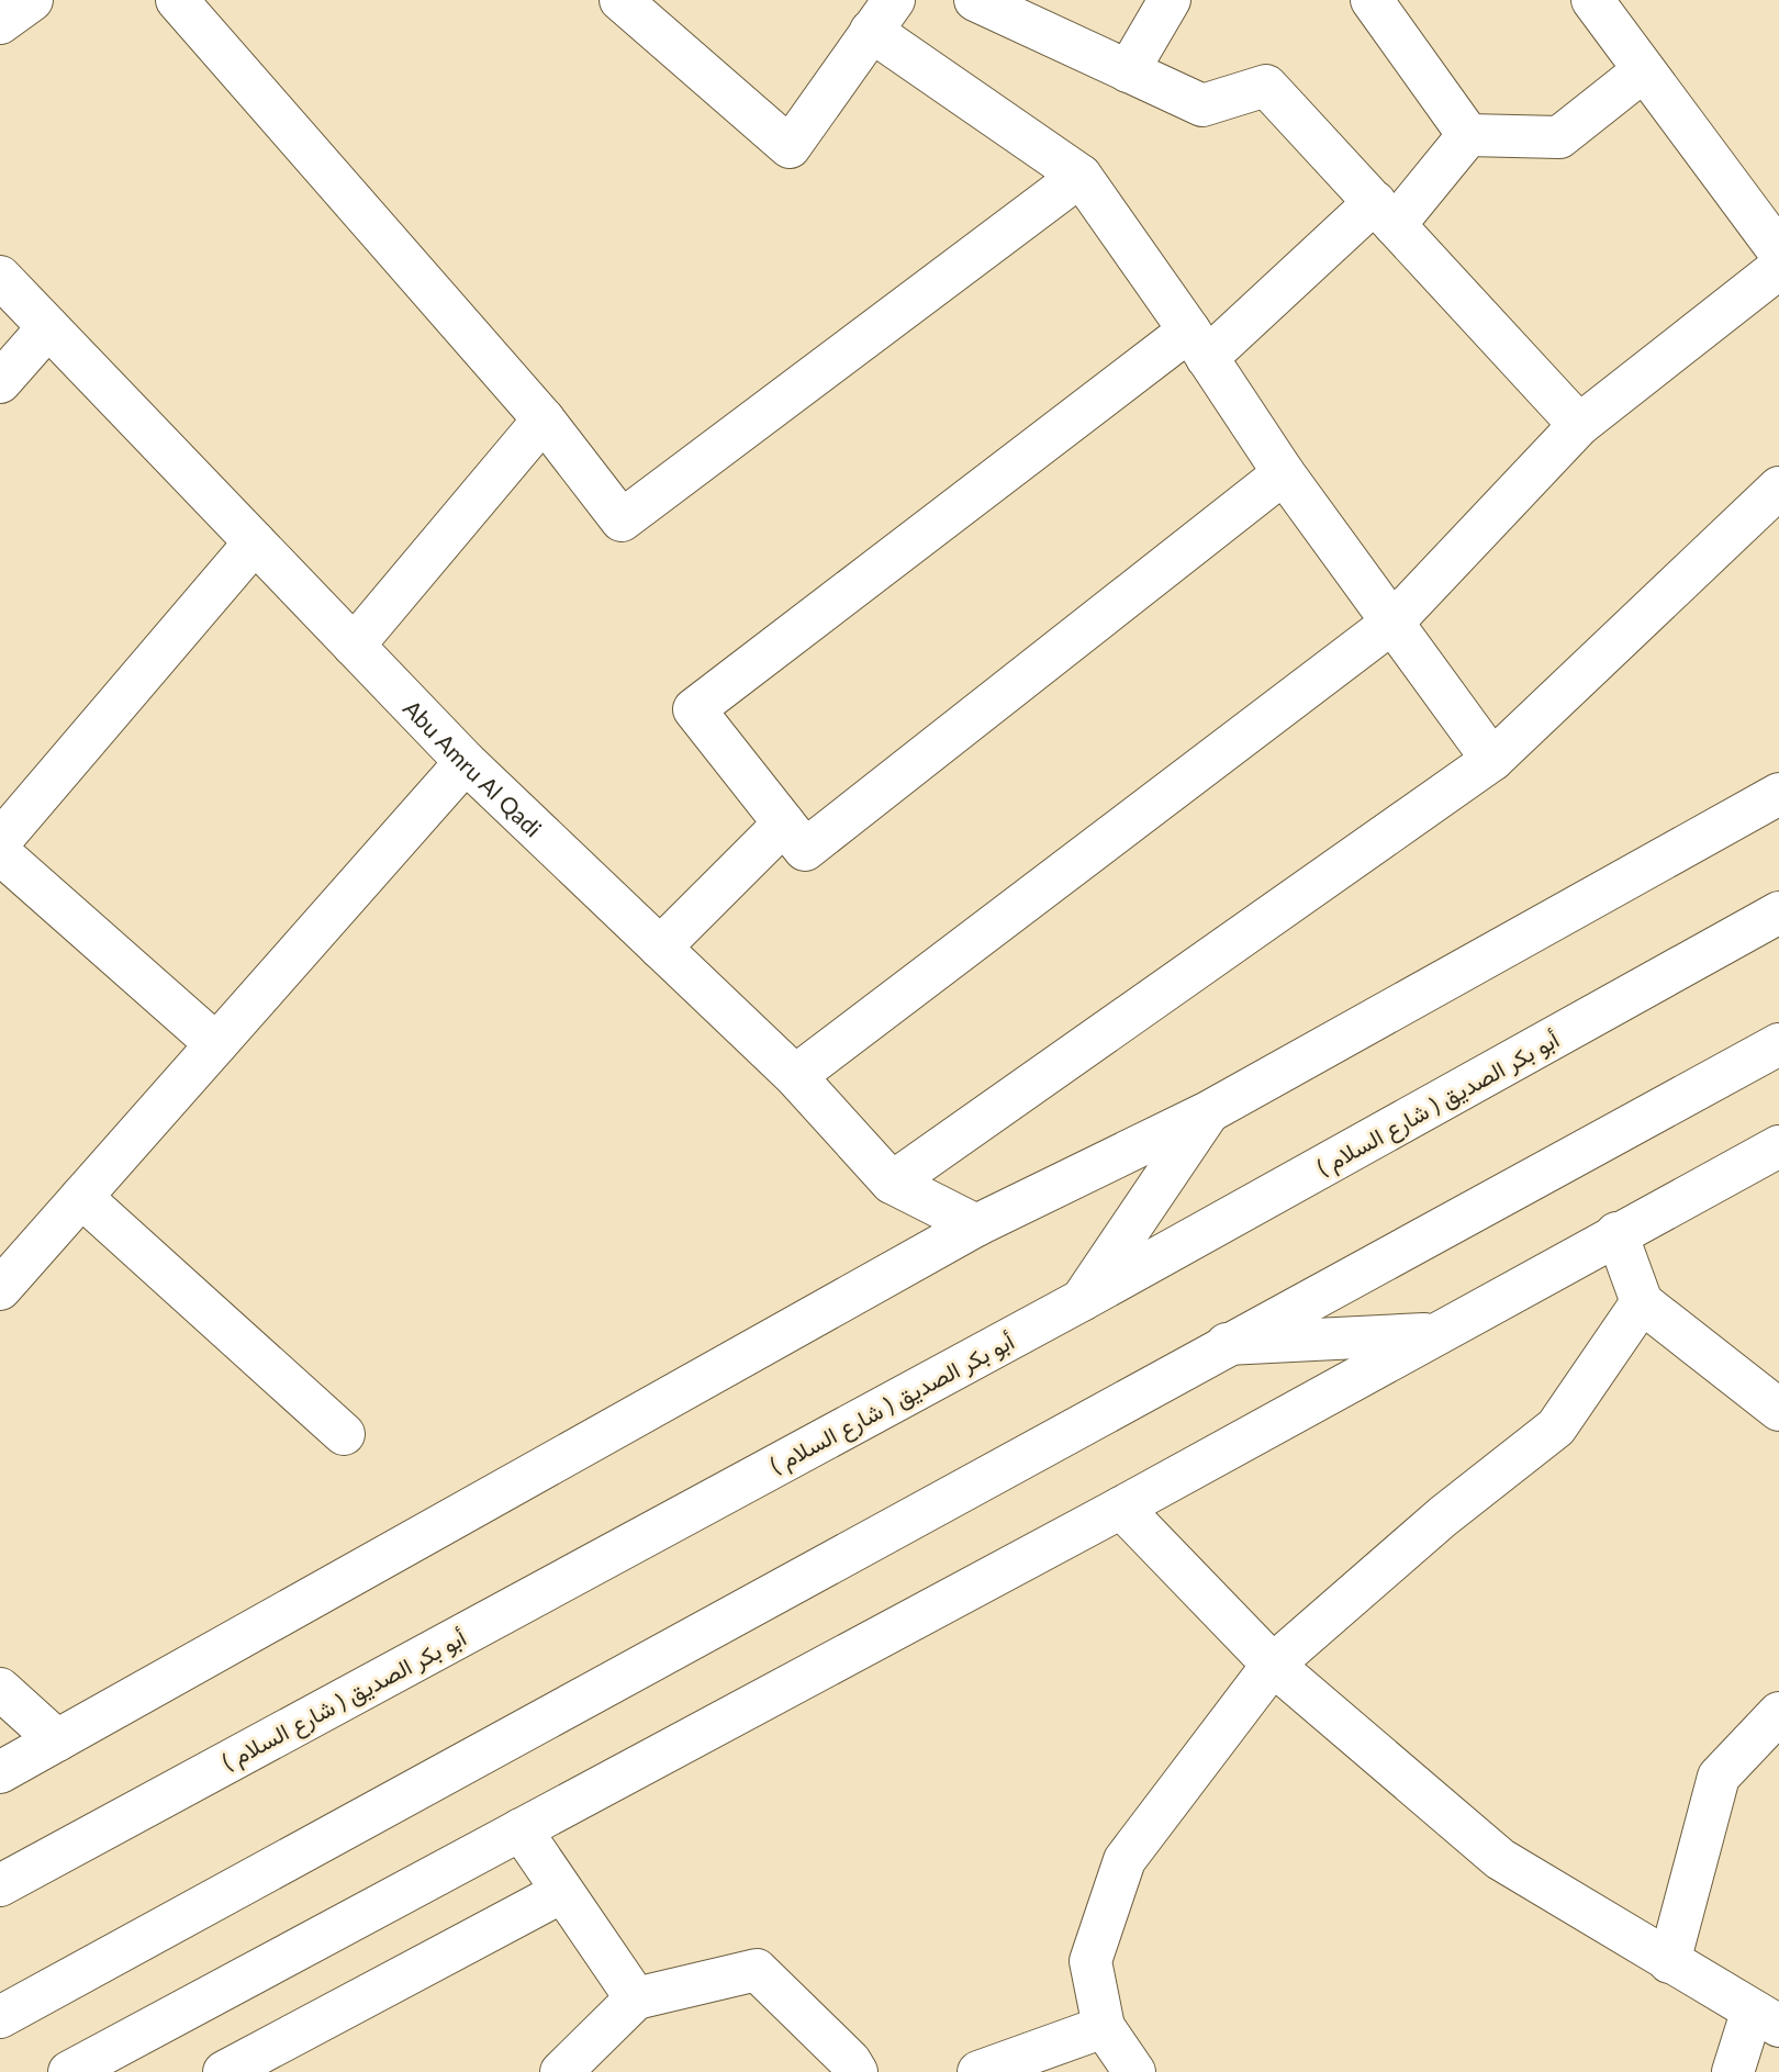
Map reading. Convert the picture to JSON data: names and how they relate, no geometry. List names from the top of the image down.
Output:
{
  "streets": {
    "main road": ["Abu Amru Al Qadi", "( شارع السلام ) أبو بكر الصديق"]
  }
}
